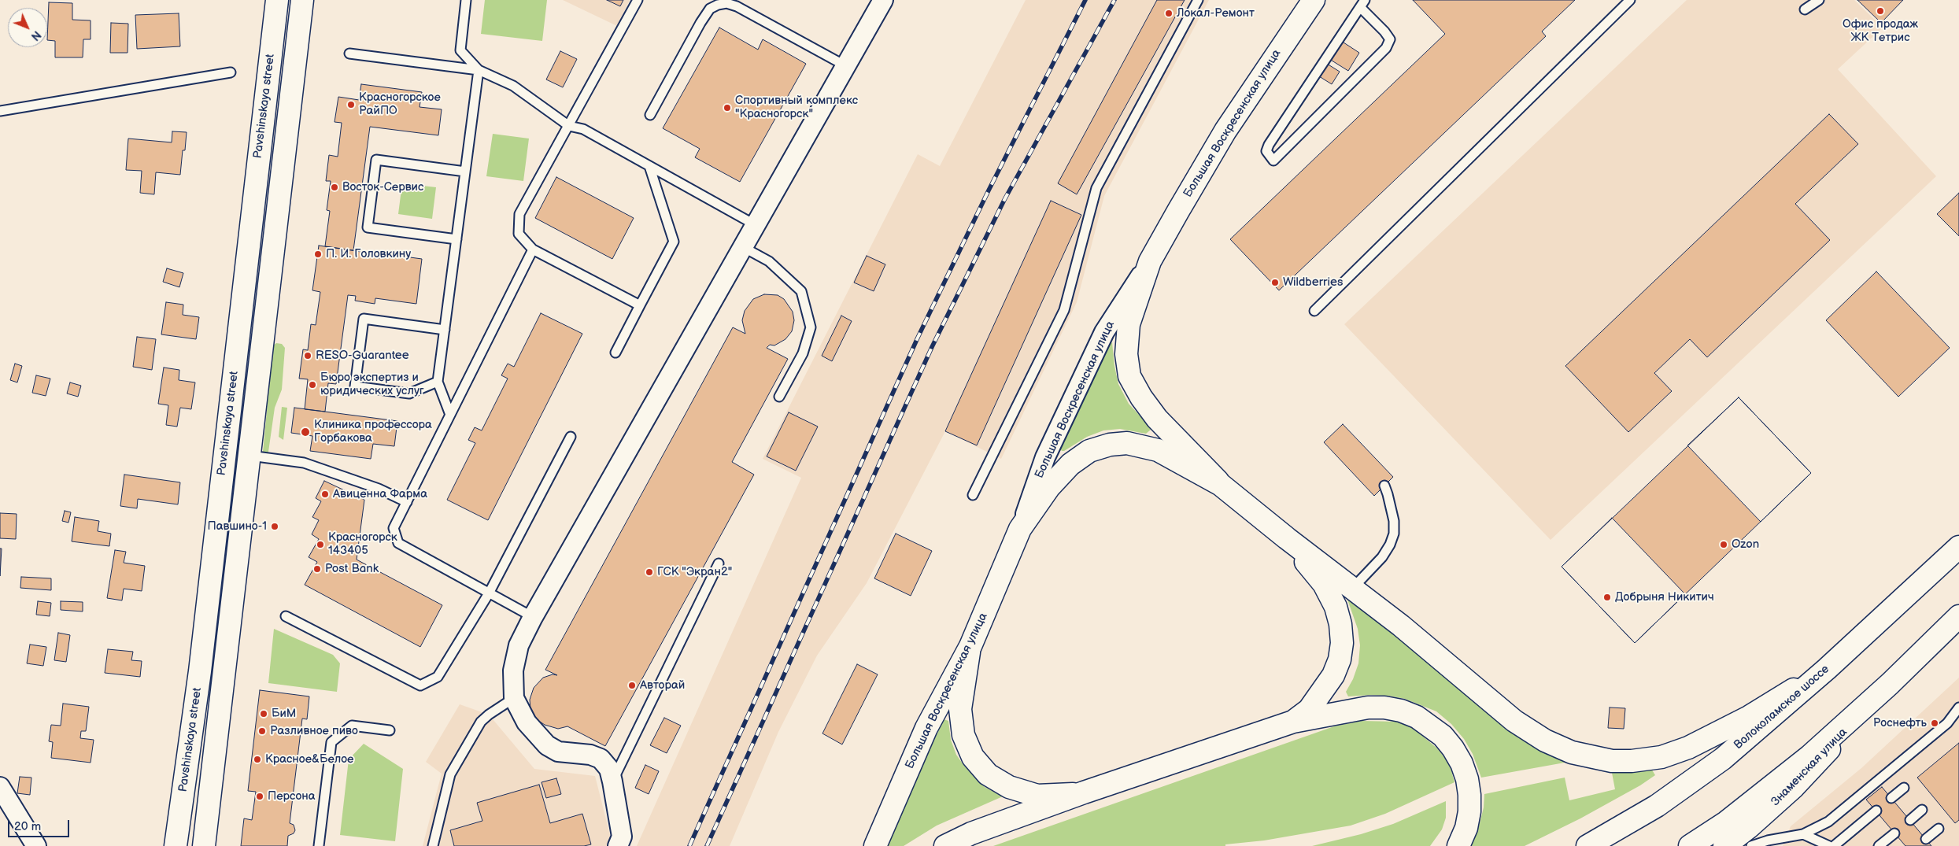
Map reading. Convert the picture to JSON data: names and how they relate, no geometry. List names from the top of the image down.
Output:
{
  "streets": {
    "main road": [
      "Pavshinskaya street",
      "Большая Воскресенская улица",
      "Волоколамское шоссе",
      "Знаменская улица"
    ]
  },
  "places": [
    "Офис продаж ЖК Тетрис",
    "Локал-Ремонт",
    "Красногорское РайПО",
    "Спортивный комплекс \"Красногорск\"",
    "Восток-Сервис",
    "П. И. Головкину",
    "Wildberries",
    "RESO-Guarantee",
    "Бюро экспертиз и юридических услуг",
    "Клиника профессора Горбакова",
    "Авиценна Фарма",
    "Павшино-1",
    "Красногорск 143405",
    "Ozon",
    "Post Bank",
    "ГСК \"Экран2\"",
    "Добрыня Никитич",
    "Авторай",
    "БиМ",
    "Роснефть",
    "Разливное пиво",
    "Красное&Белое",
    "Персона"
  ],
  "scale_bar": "20 m",
  "north": "bottom right"
}
